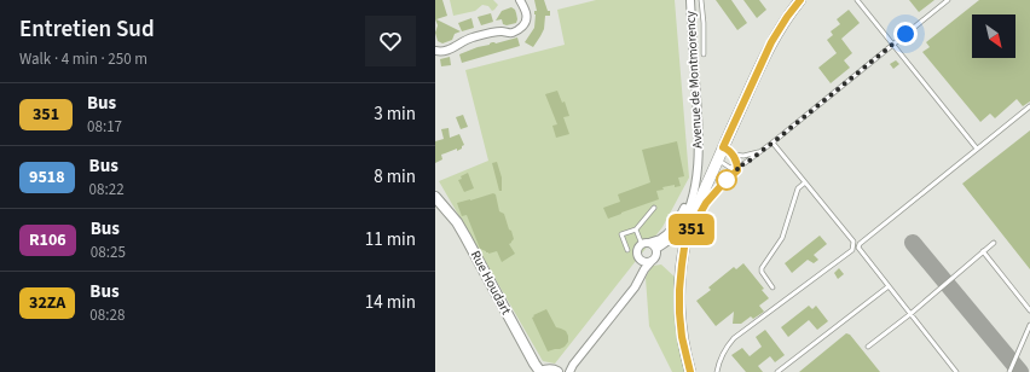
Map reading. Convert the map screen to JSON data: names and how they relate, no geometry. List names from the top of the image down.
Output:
{
  "streets": {
    "street": ["Avenue de Montmorency", "Rue Houdart"]
  },
  "lines": ["bus line 351"],
  "north": "bottom right",
  "page": {
    "heading": ["Entretien Sud", "Walk · 4 min · 250 m"],
    "on_map": "351",
    "list": [
      {
        "mark": "351",
        "name": "Bus",
        "note": "08:17",
        "value": "3 min"
      },
      {
        "mark": "9518",
        "name": "Bus",
        "note": "08:22",
        "value": "8 min"
      },
      {
        "mark": "R106",
        "name": "Bus",
        "note": "08:25",
        "value": "11 min"
      },
      {
        "mark": "32ZA",
        "name": "Bus",
        "note": "08:28",
        "value": "14 min"
      }
    ]
  }
}
